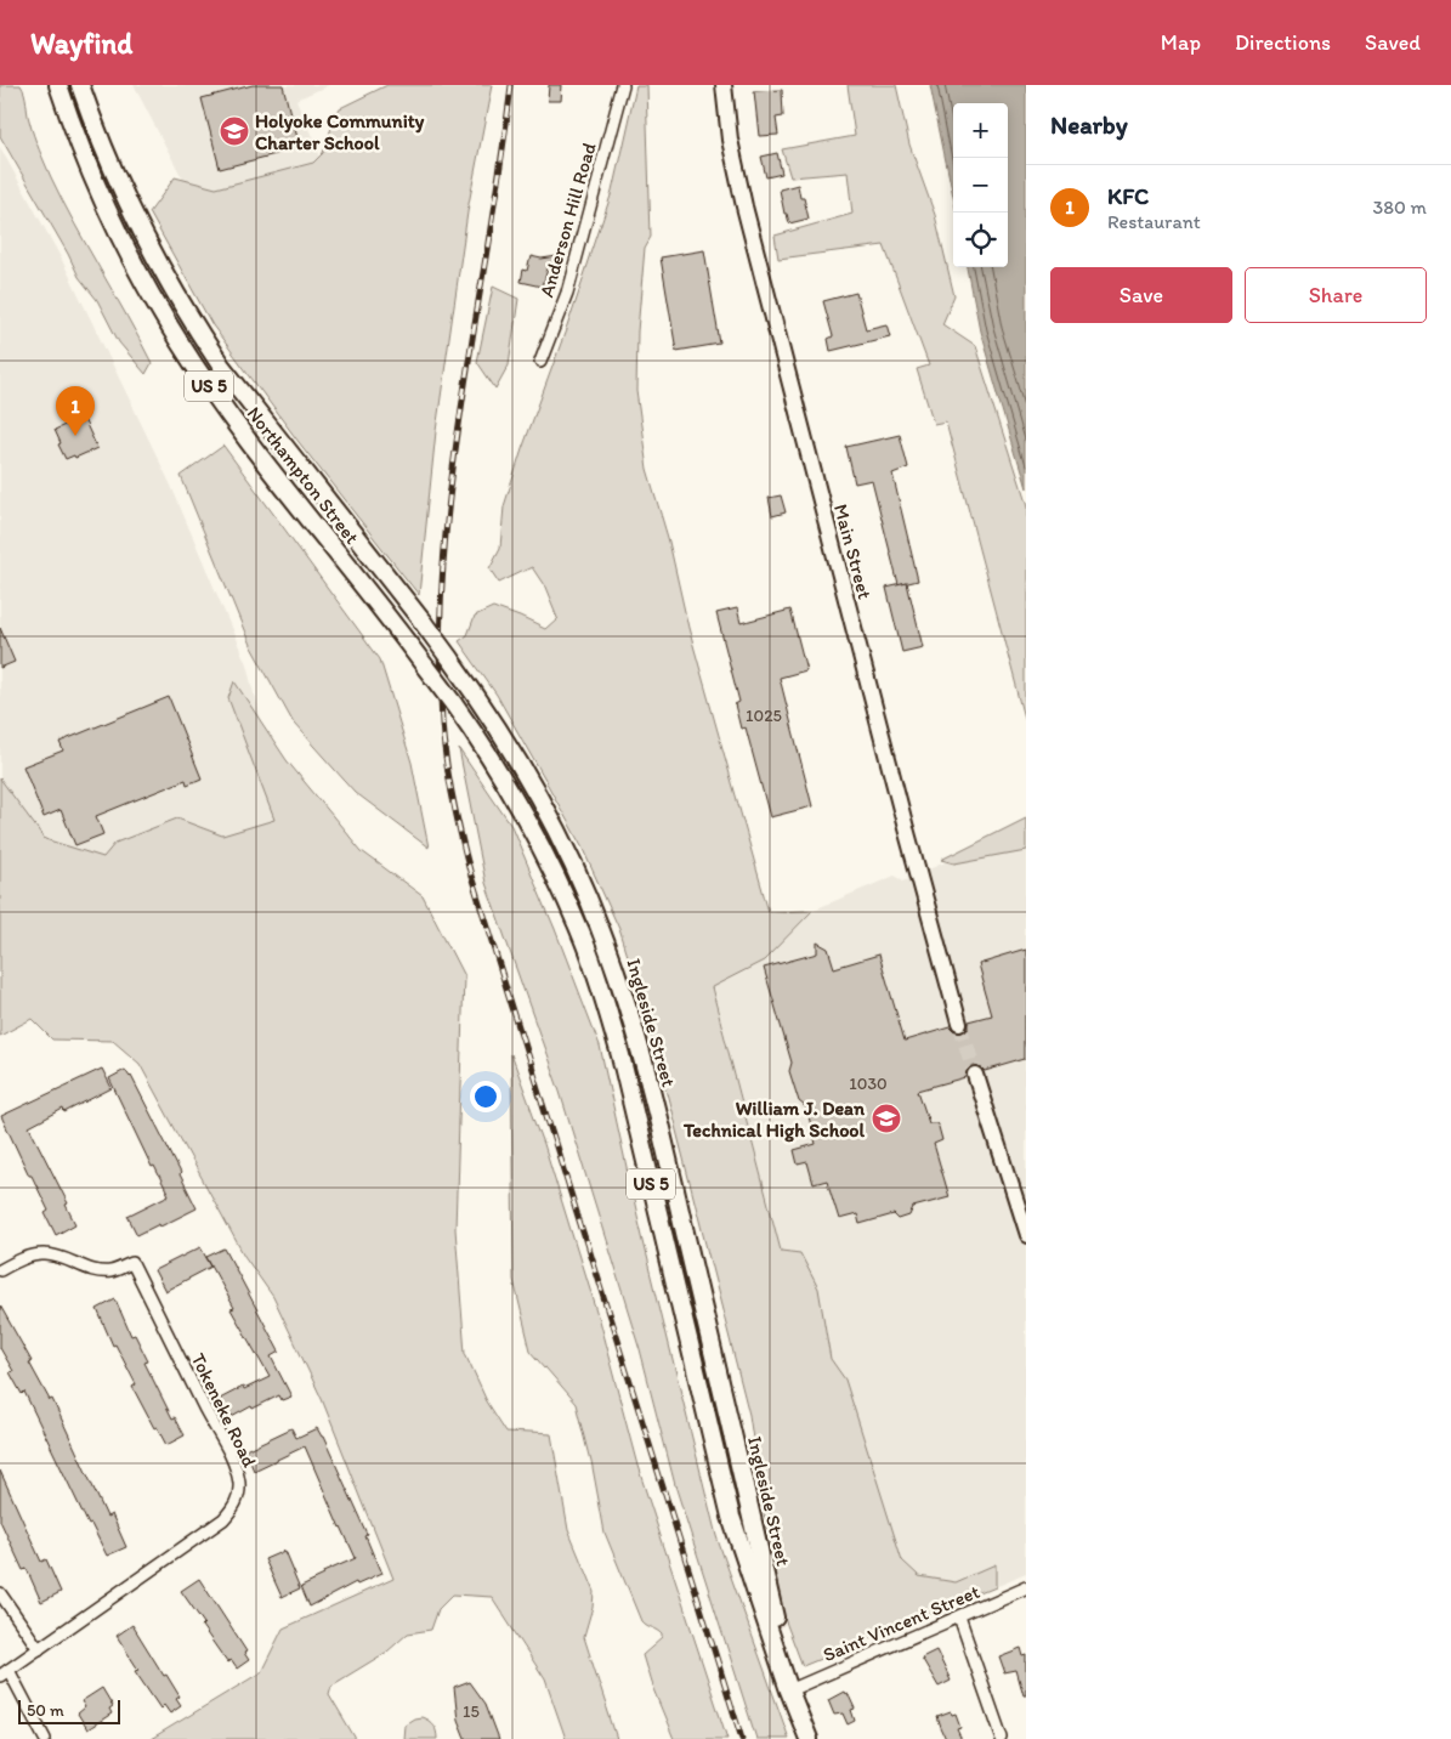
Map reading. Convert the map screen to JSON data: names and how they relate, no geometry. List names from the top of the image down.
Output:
{
  "streets": {
    "main road": [
      "US 5",
      "Northampton Street",
      "Main Street",
      "Ingleside Street"
    ],
    "street": ["Anderson Hill Road", "Tokeneke Road", "Saint Vincent Street"]
  },
  "crossings": [
    ["Northampton Street", "Ingleside Street"],
    ["Ingleside Street", "Saint Vincent Street"]
  ],
  "places": {
    "school or university": ["Holyoke Community Charter School", "William J. Dean Technical High School"]
  },
  "house_numbers": ["1025", "1030", "15"],
  "scale_bar": "50 m",
  "page": {
    "header": "Wayfind",
    "nav": ["Map", "Directions", "Saved"],
    "heading": "Nearby",
    "map_buttons": ["+", "−"],
    "list": [
      {
        "mark": "1",
        "name": "KFC",
        "note": "Restaurant",
        "value": "380 m"
      }
    ],
    "buttons": ["Save", "Share"],
    "pins": "1",
    "scale": "50 m"
  }
}
